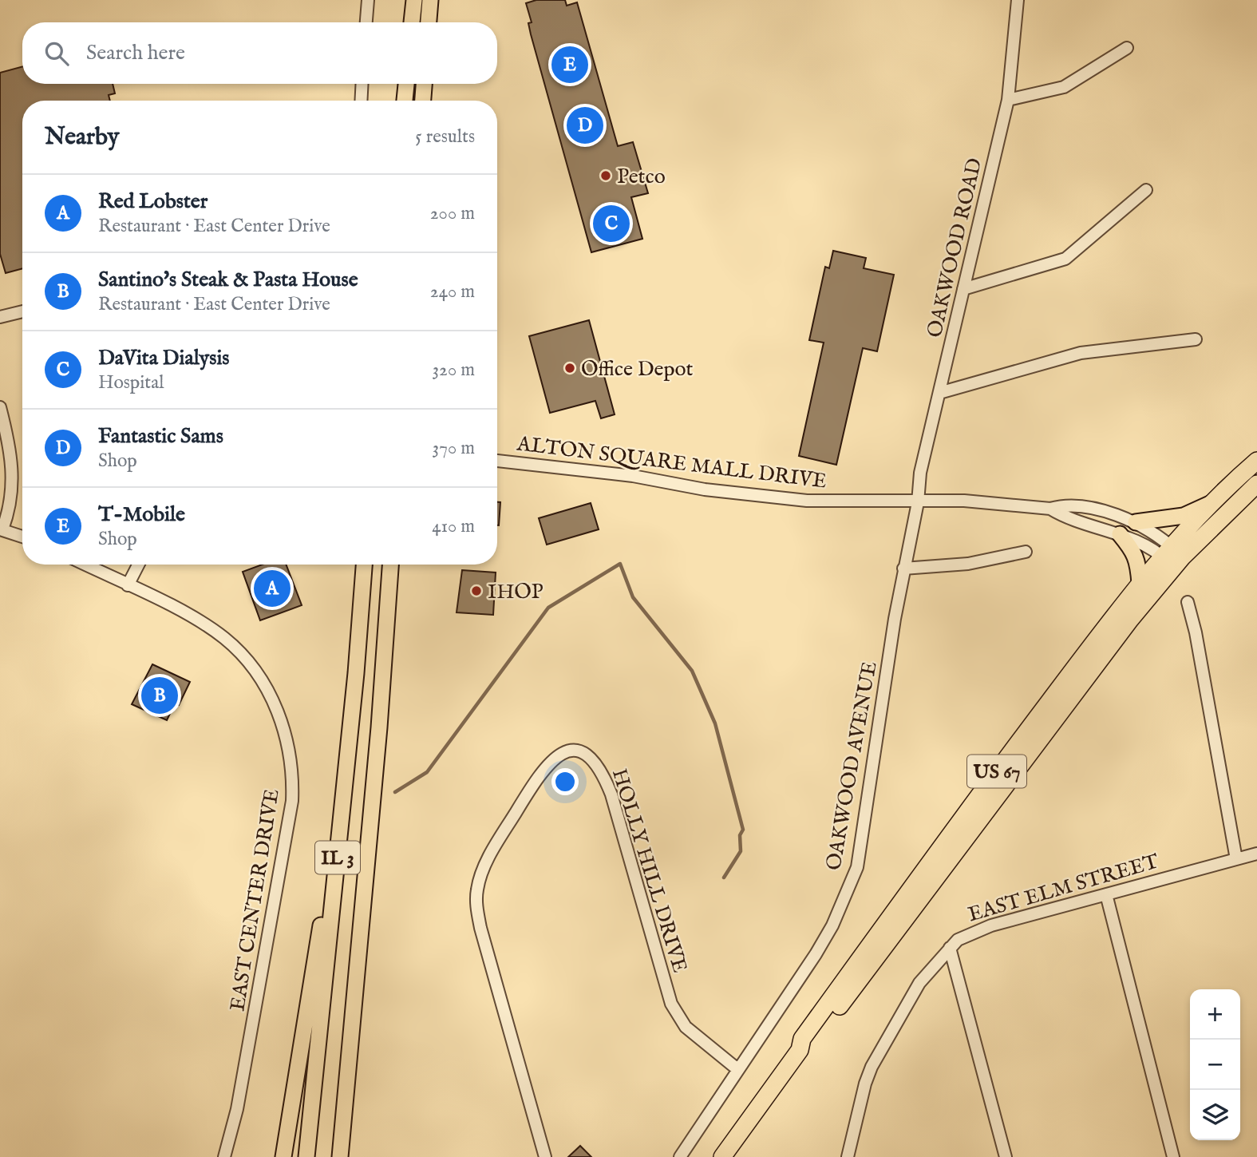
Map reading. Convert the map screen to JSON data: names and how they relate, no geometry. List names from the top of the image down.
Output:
{
  "streets": {
    "highway": ["US 67"],
    "main road": ["IL 3"],
    "street": [
      "OAKWOOD ROAD",
      "ALTON SQUARE MALL DRIVE",
      "OAKWOOD AVENUE",
      "HOLLY HILL DRIVE",
      "EAST ELM STREET",
      "EAST CENTER DRIVE"
    ]
  },
  "crossings": [
    ["OAKWOOD ROAD", "ALTON SQUARE MALL DRIVE"],
    ["OAKWOOD ROAD", "OAKWOOD AVENUE"],
    ["ALTON SQUARE MALL DRIVE", "OAKWOOD AVENUE"],
    ["ALTON SQUARE MALL DRIVE", "US 67"],
    ["OAKWOOD AVENUE", "HOLLY HILL DRIVE"]
  ],
  "places": ["Petco", "Office Depot", "IHOP"],
  "page": {
    "search": "Search here",
    "pins": [
      "E",
      "D",
      "C",
      "A",
      "B"
    ],
    "heading": ["Nearby", "5 results"],
    "list": [
      {
        "mark": "A",
        "name": "Red Lobster",
        "note": "Restaurant · East Center Drive",
        "value": "200 m"
      },
      {
        "mark": "B",
        "name": "Santino's Steak & Pasta House",
        "note": "Restaurant · East Center Drive",
        "value": "240 m"
      },
      {
        "mark": "C",
        "name": "DaVita Dialysis",
        "note": "Hospital",
        "value": "320 m"
      },
      {
        "mark": "D",
        "name": "Fantastic Sams",
        "note": "Shop",
        "value": "370 m"
      },
      {
        "mark": "E",
        "name": "T-Mobile",
        "note": "Shop",
        "value": "410 m"
      }
    ],
    "map_buttons": ["+", "−"]
  }
}
